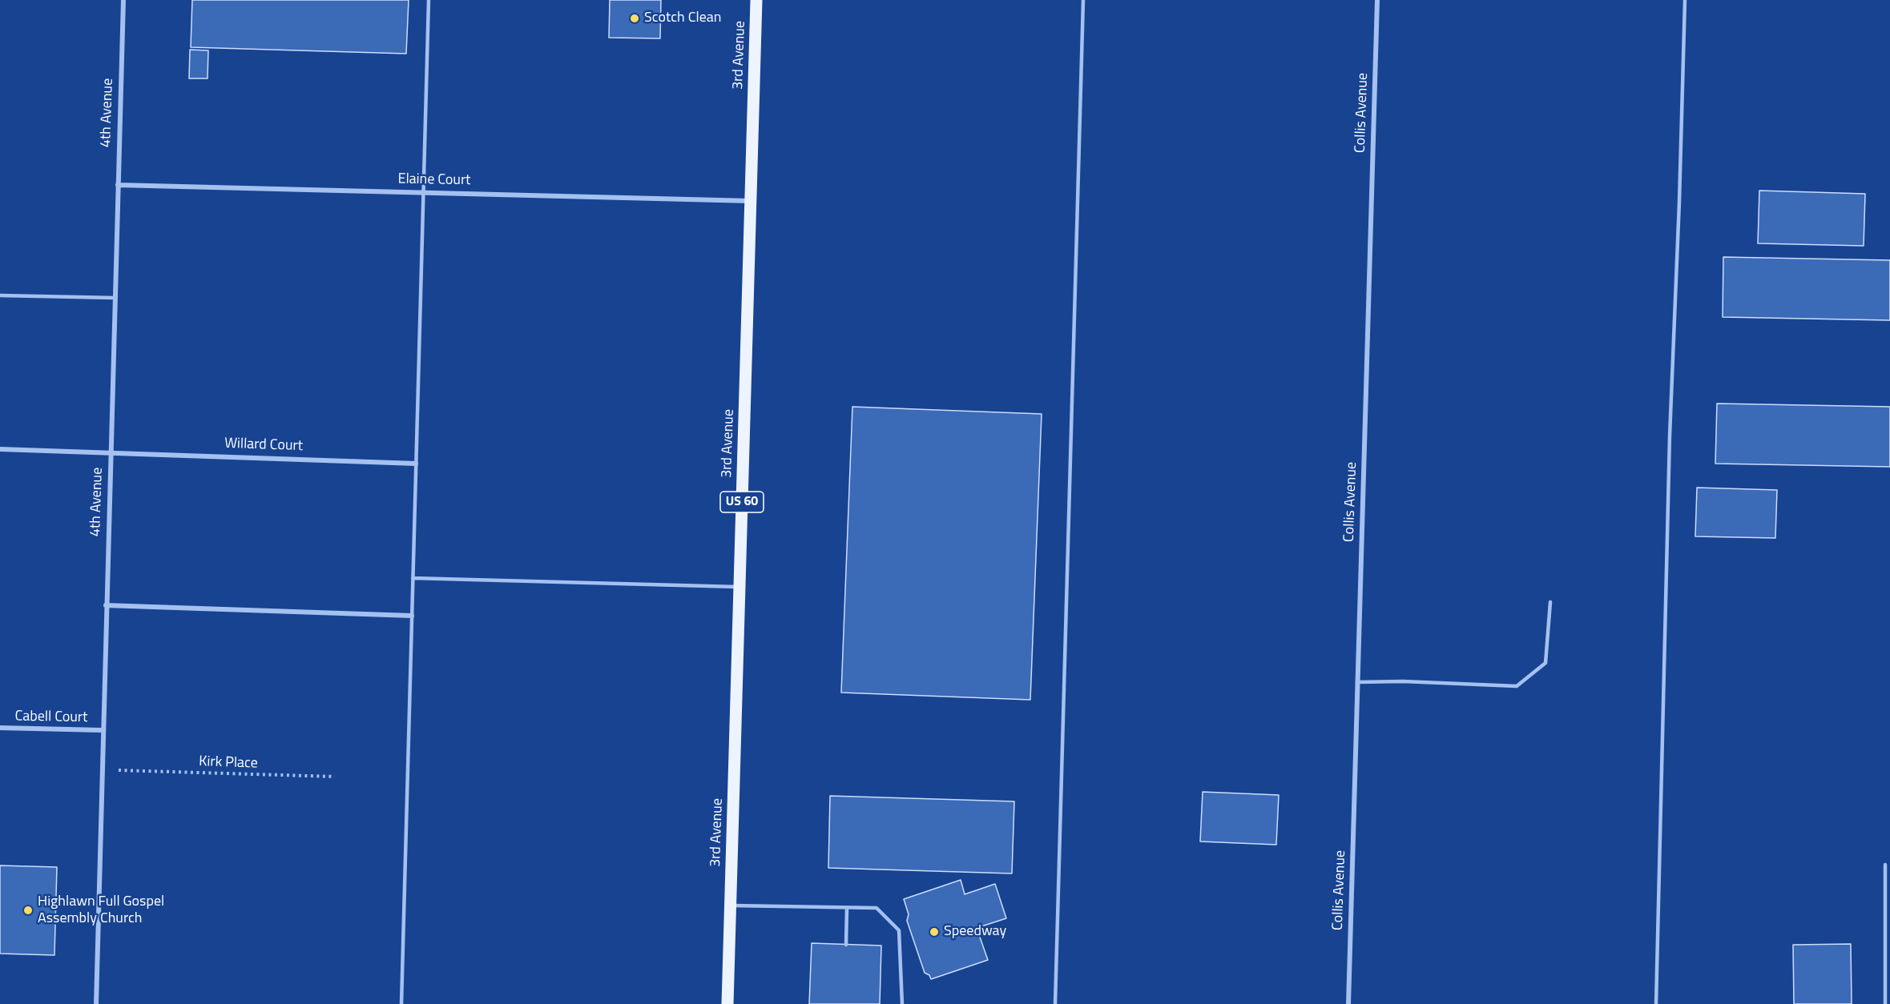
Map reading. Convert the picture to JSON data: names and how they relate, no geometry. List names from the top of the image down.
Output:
{
  "streets": {
    "main road": ["3rd Avenue", "US 60"],
    "street": [
      "4th Avenue",
      "Collis Avenue",
      "Elaine Court",
      "Willard Court",
      "Cabell Court"
    ],
    "path": ["Kirk Place"]
  },
  "crossings": [
    ["3rd Avenue", "Elaine Court"],
    ["4th Avenue", "Elaine Court"],
    ["4th Avenue", "Willard Court"],
    ["4th Avenue", "Cabell Court"]
  ],
  "places": ["Scotch Clean", "Highlawn Full Gospel Assembly Church", "Speedway"]
}
